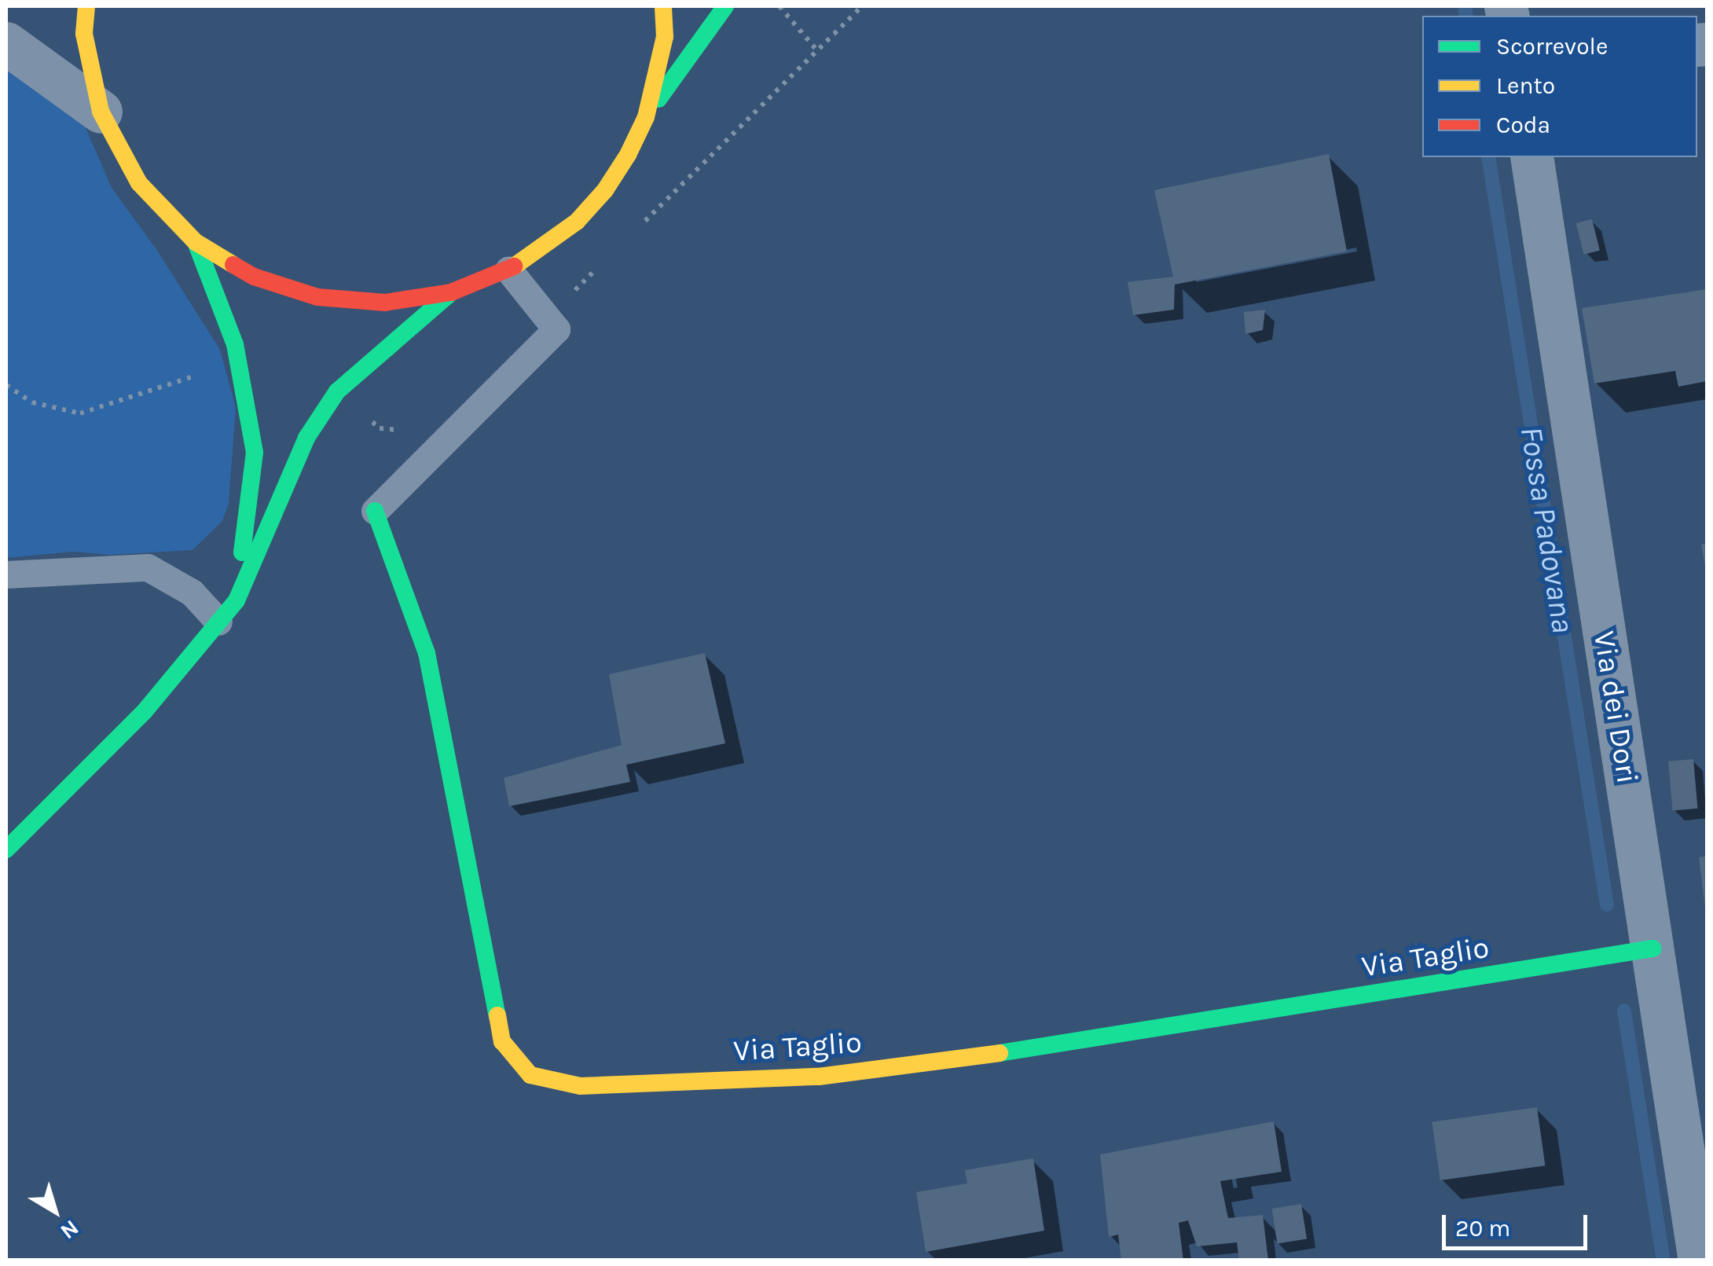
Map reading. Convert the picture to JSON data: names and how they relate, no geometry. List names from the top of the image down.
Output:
{
  "streets": {
    "main road": ["Via Taglio"],
    "street": ["Via dei Dori"]
  },
  "crossings": [
    ["Via dei Dori", "Via Taglio"]
  ],
  "water": ["Fossa Padovana"],
  "legend": ["Scorrevole", "Lento", "Coda"],
  "scale_bar": "20 m",
  "north": "bottom right"
}
